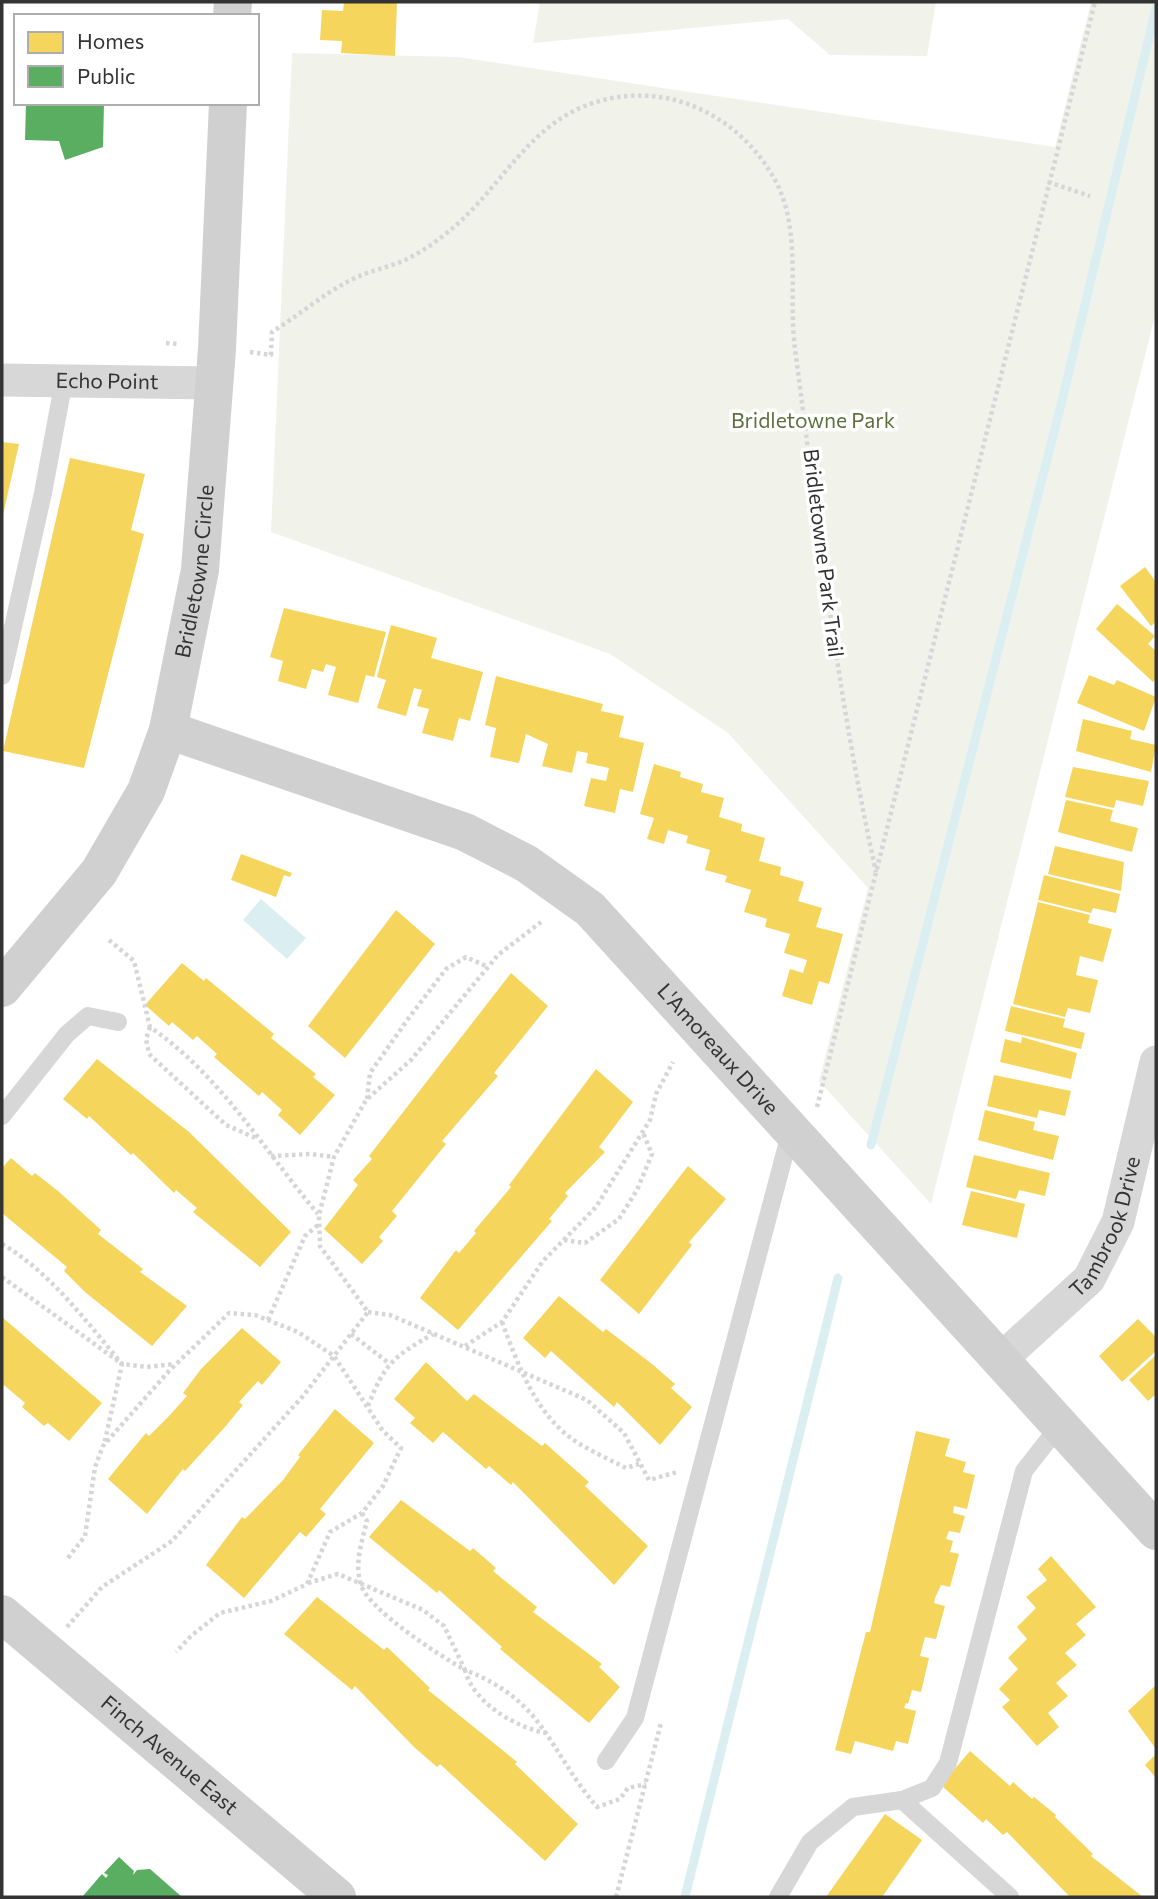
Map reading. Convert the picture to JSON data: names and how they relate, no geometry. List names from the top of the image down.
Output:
{
  "streets": {
    "street": [
      "Echo Point",
      "Bridletowne Circle",
      "L'Amoreaux Drive",
      "Tambrook Drive",
      "Finch Avenue East"
    ],
    "path": ["Bridletowne Park Trail"]
  },
  "crossings": [
    ["Echo Point", "Bridletowne Circle"],
    ["Bridletowne Park Trail", "L'Amoreaux Drive"],
    ["Bridletowne Circle", "L'Amoreaux Drive"],
    ["L'Amoreaux Drive", "Tambrook Drive"]
  ],
  "parks": ["Bridletowne Park"],
  "legend": ["Homes", "Public"]
}
